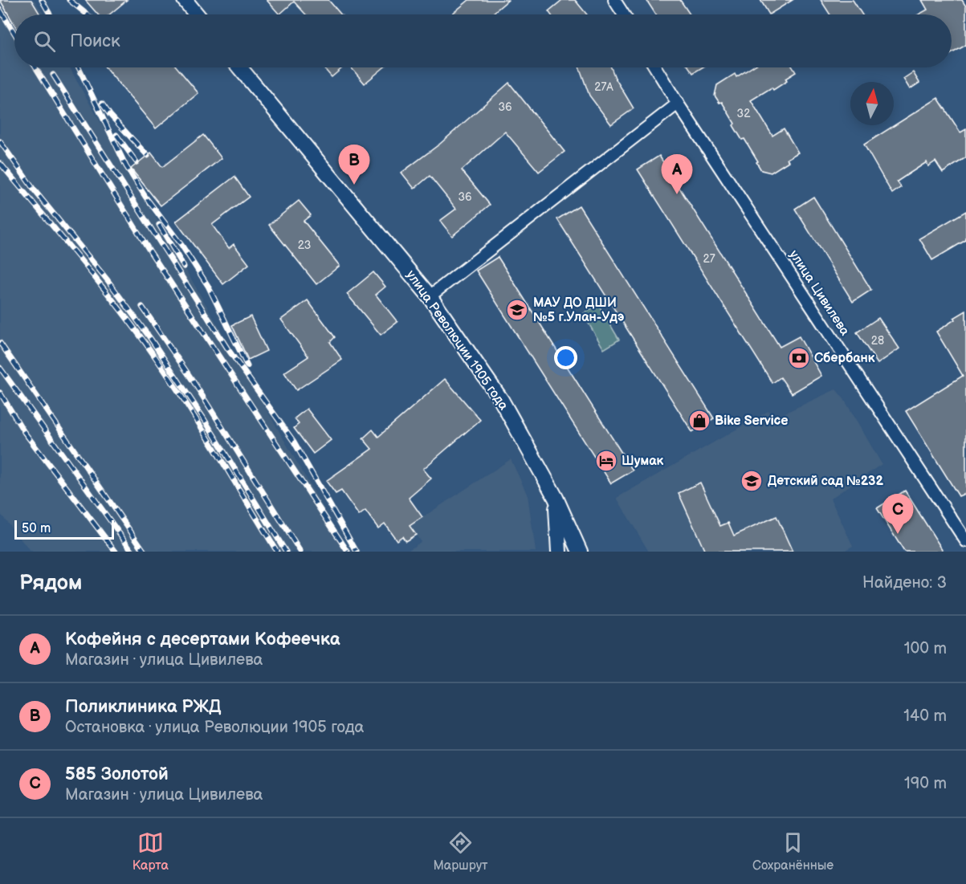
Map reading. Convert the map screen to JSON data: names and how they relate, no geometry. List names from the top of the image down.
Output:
{
  "streets": {
    "main road": ["улица Революции 1905 года"],
    "street": ["улица Цивилева"]
  },
  "places": {
    "school or university": ["МАУ ДО ДШИ №5 г.Улан-Удэ", "Детский сад №232"],
    "bank": ["Сбербанк"],
    "shop": ["Bike Service"],
    "hotel": ["Шумак"]
  },
  "house_numbers": [
    "27А",
    "36",
    "32",
    "36",
    "23",
    "27",
    "28"
  ],
  "scale_bar": "50 m",
  "north": "top",
  "page": {
    "search": "Поиск",
    "pins": ["B", "A", "C"],
    "scale": "50 m",
    "heading": ["Рядом", "Найдено: 3"],
    "list": [
      {
        "mark": "A",
        "name": "Кофейня с десертами Кофеечка",
        "note": "Магазин · улица Цивилева",
        "value": "100 m"
      },
      {
        "mark": "B",
        "name": "Поликлиника РЖД",
        "note": "Остановка · улица Революции 1905 года",
        "value": "140 m"
      },
      {
        "mark": "C",
        "name": "585 Золотой",
        "note": "Магазин · улица Цивилева",
        "value": "190 m"
      }
    ],
    "nav": ["Карта", "Маршрут", "Сохранённые"]
  }
}
